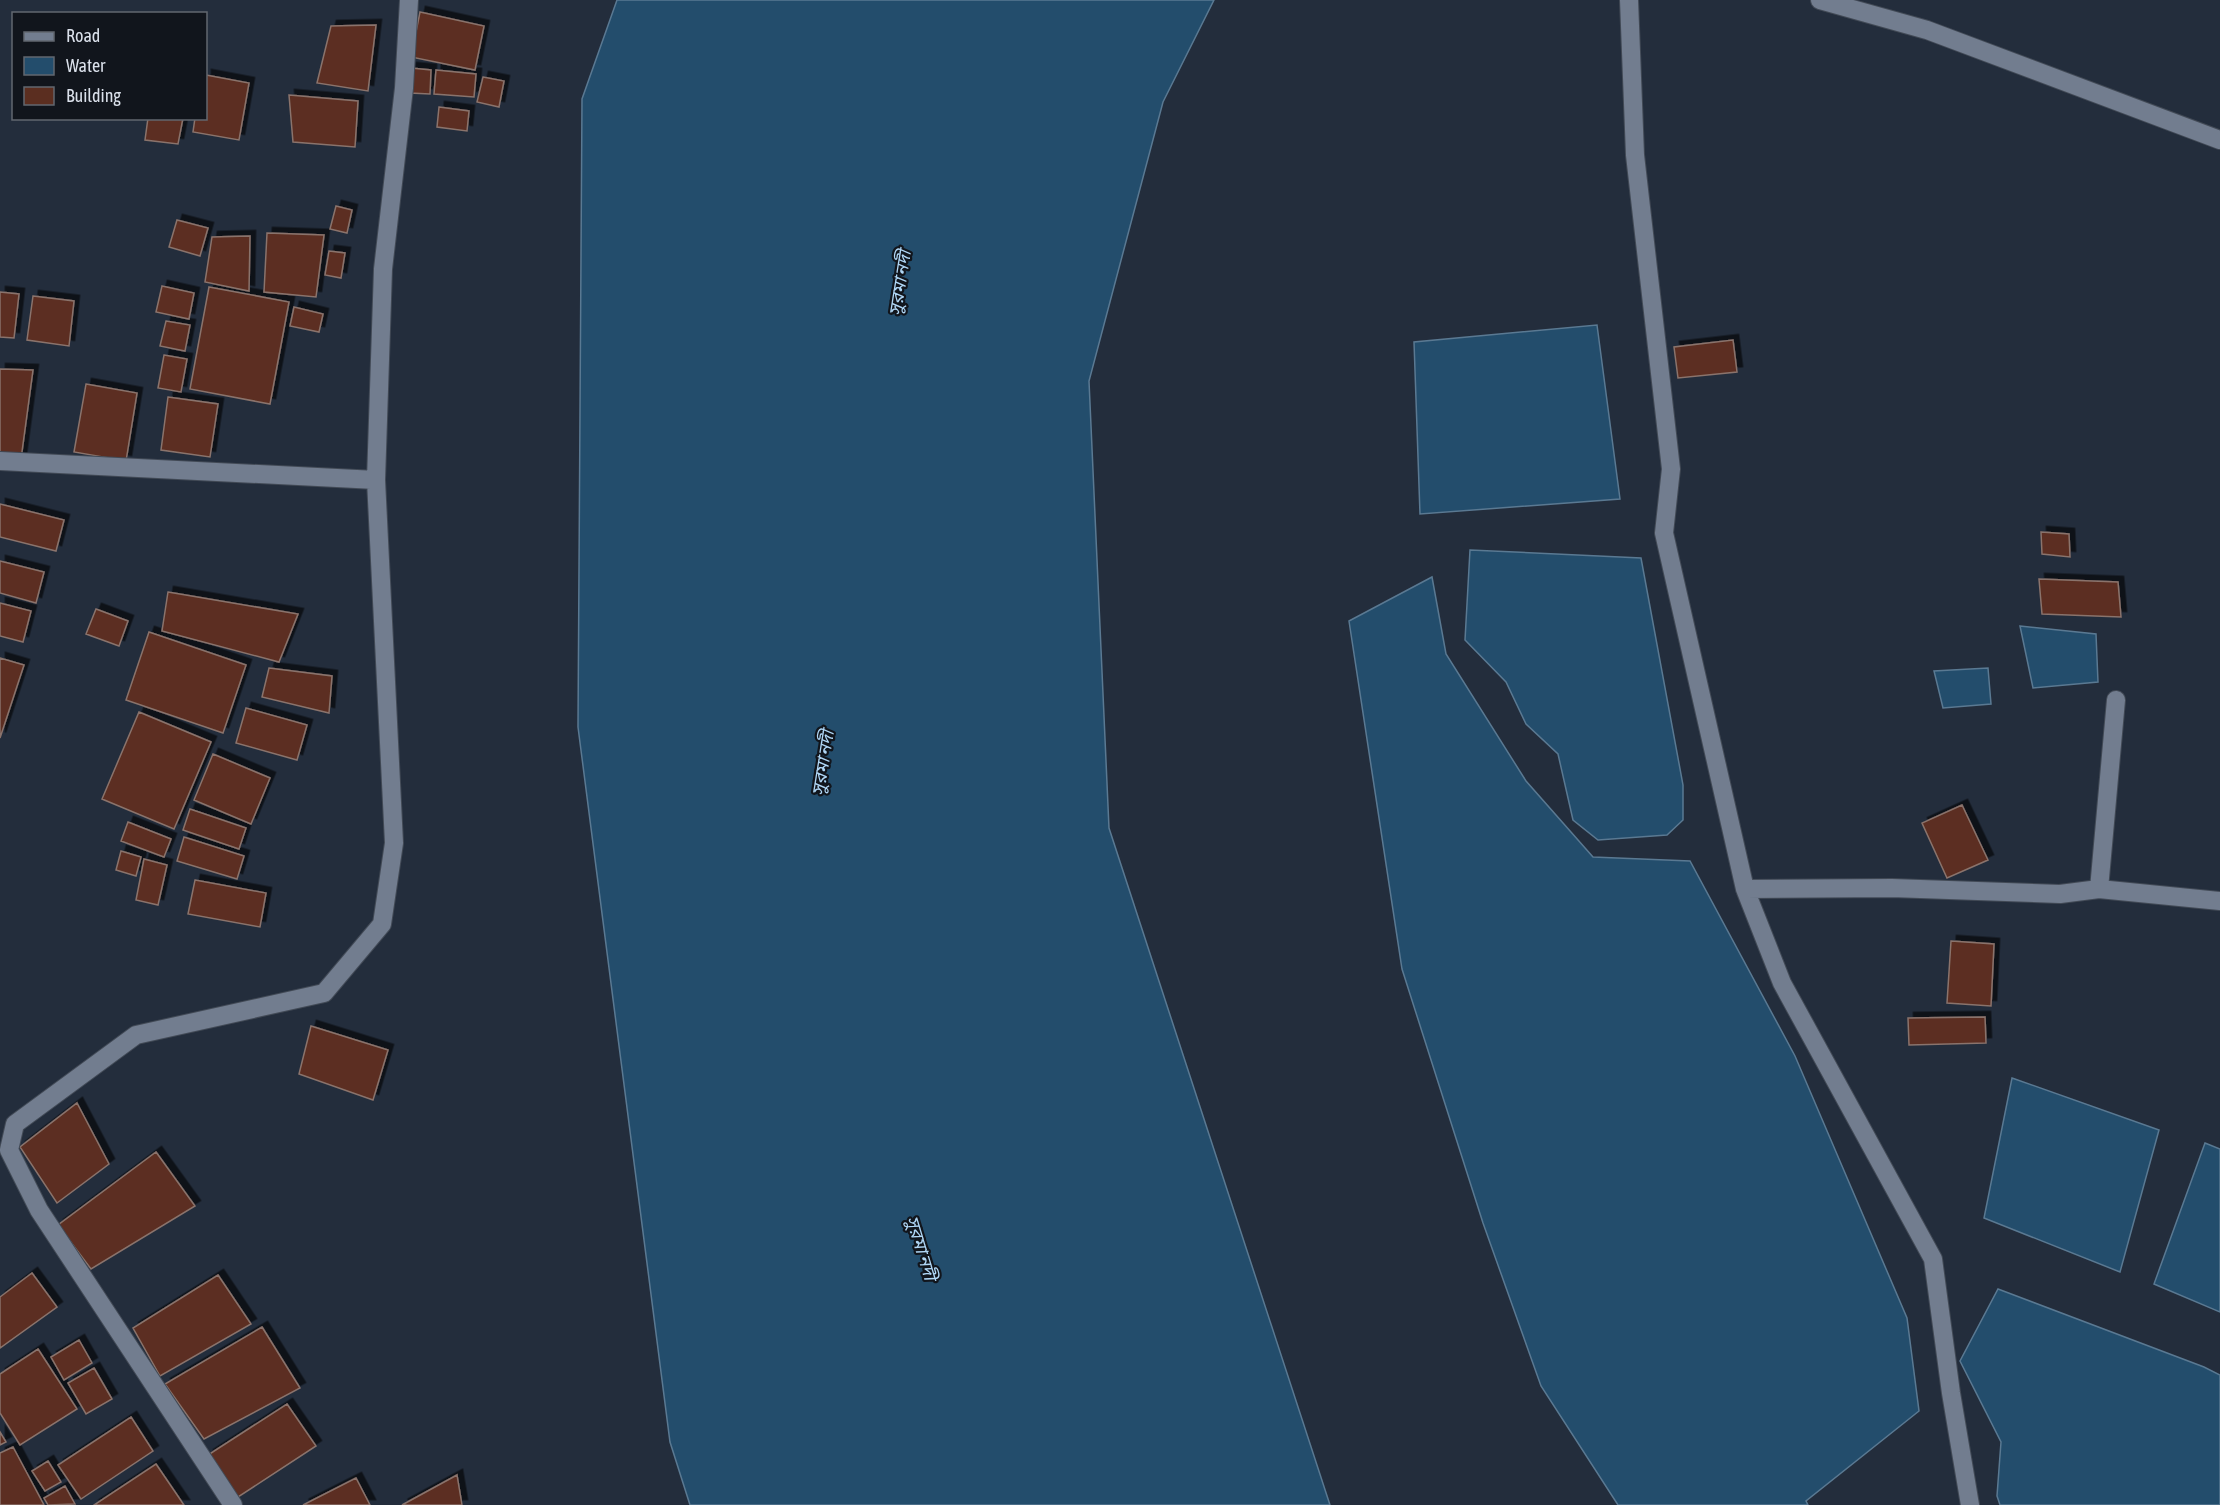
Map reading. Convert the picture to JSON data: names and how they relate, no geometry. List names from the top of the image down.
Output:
{
  "water": ["সুরমা নদী"],
  "legend": ["Road", "Water", "Building"]
}
